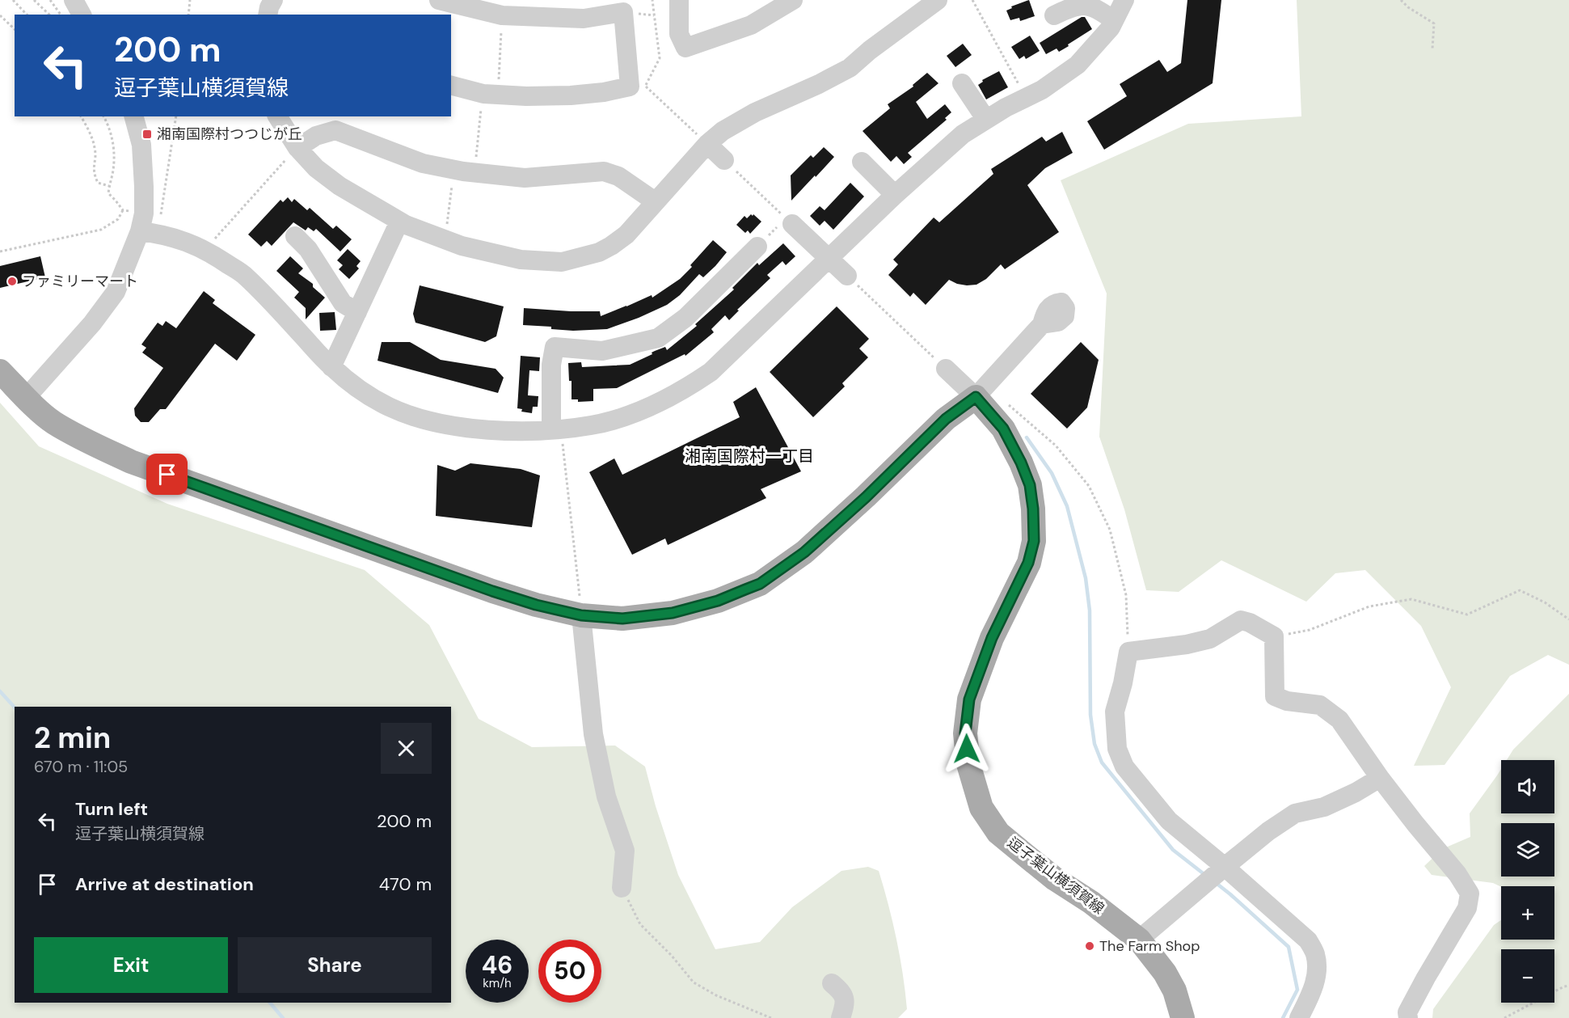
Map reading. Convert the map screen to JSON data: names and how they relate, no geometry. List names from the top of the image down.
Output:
{
  "streets": {
    "main road": ["逗子葉山横須賀線"]
  },
  "districts": ["湘南国際村一丁目"],
  "places": {
    "transit": ["湘南国際村つつじが丘"],
    "other": ["ファミリーマート", "The Farm Shop"]
  },
  "page": {
    "turn": ["200 m", "逗子葉山横須賀線"],
    "heading": ["2 min", "670 m · 11:05"],
    "map_buttons": ["+", "−"],
    "list": [
      {
        "name": "Turn left",
        "note": "逗子葉山横須賀線",
        "value": "200 m"
      },
      {
        "name": "Arrive at destination",
        "value": "470 m"
      }
    ],
    "buttons": ["Exit", "Share"],
    "speed": "46 km/h",
    "limit": "50"
  }
}
